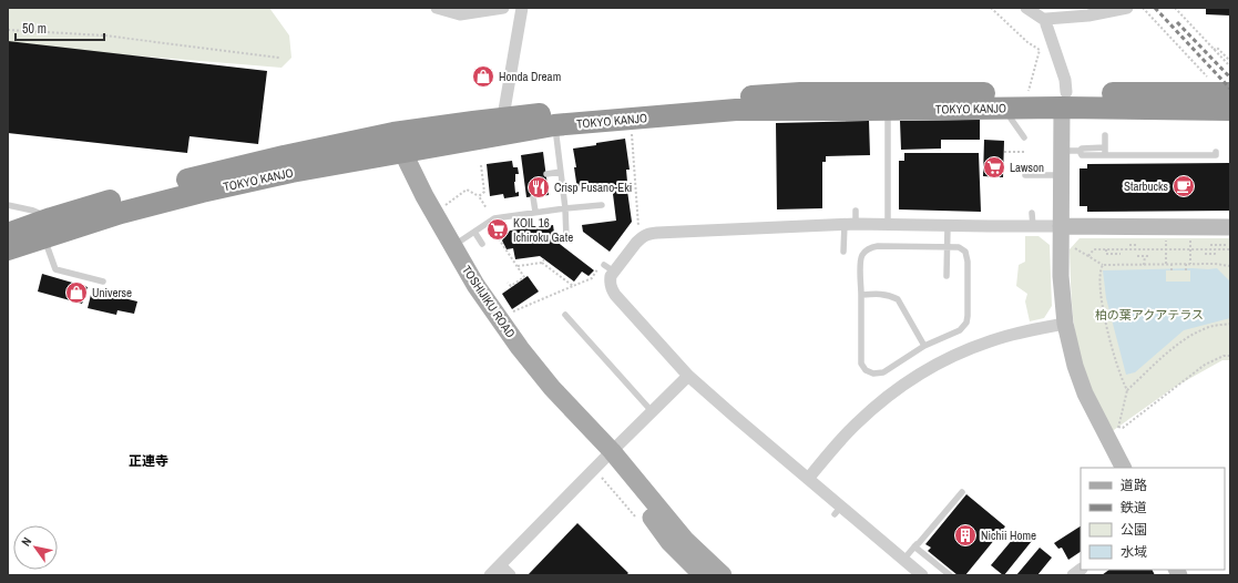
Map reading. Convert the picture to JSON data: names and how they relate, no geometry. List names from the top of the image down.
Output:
{
  "streets": {
    "highway": ["TOKYO KANJO"],
    "main road": ["TOSHIJIKU ROAD"]
  },
  "crossings": [
    ["TOKYO KANJO", "TOSHIJIKU ROAD"]
  ],
  "districts": ["正連寺"],
  "parks": ["柏の葉アクアテラス"],
  "places": {
    "shop": ["Honda Dream", "Universe"],
    "supermarket": ["Lawson", "KOIL 16 Ichiroku Gate"],
    "cafe": ["Starbucks"],
    "restaurant": ["Crisp Fusano-Eki"],
    "building": ["Nichii Home"]
  },
  "legend": [
    "道路",
    "鉄道",
    "公園",
    "水域"
  ],
  "scale_bar": "50 m",
  "north": "top left"
}
